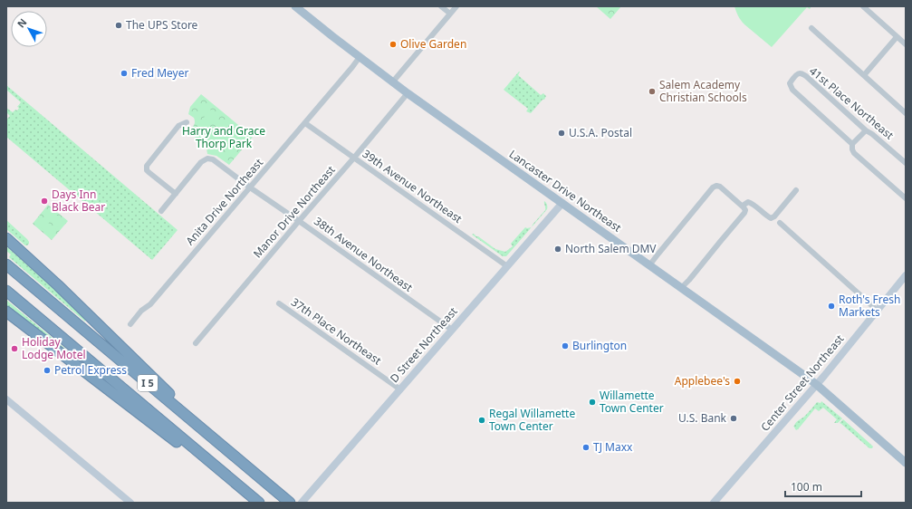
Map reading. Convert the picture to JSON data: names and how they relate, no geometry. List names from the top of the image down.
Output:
{
  "streets": {
    "highway": ["I 5"],
    "main road": ["Lancaster Drive Northeast", "D Street Northeast", "Center Street Northeast"],
    "street": [
      "41st Place Northeast",
      "39th Avenue Northeast",
      "Anita Drive Northeast",
      "Manor Drive Northeast",
      "38th Avenue Northeast",
      "37th Place Northeast"
    ]
  },
  "crossings": [
    ["39th Avenue Northeast", "Anita Drive Northeast"],
    ["39th Avenue Northeast", "Manor Drive Northeast"],
    ["39th Avenue Northeast", "D Street Northeast"],
    ["Lancaster Drive Northeast", "Anita Drive Northeast"],
    ["Lancaster Drive Northeast", "Manor Drive Northeast"],
    ["Lancaster Drive Northeast", "D Street Northeast"],
    ["Lancaster Drive Northeast", "Center Street Northeast"],
    ["Anita Drive Northeast", "38th Avenue Northeast"],
    ["Manor Drive Northeast", "38th Avenue Northeast"],
    ["38th Avenue Northeast", "D Street Northeast"],
    ["37th Place Northeast", "D Street Northeast"]
  ],
  "parks": ["Harry and Grace Thorp Park"],
  "places": [
    "The UPS Store",
    "Olive Garden",
    "Fred Meyer",
    "Salem Academy Christian Schools",
    "U.S.A. Postal",
    "Days Inn Black Bear",
    "North Salem DMV",
    "Roth's Fresh Markets",
    "Burlington",
    "Holiday Lodge Motel",
    "Petrol Express",
    "Applebee's",
    "Willamette Town Center",
    "U.S. Bank",
    "Regal Willamette Town Center",
    "TJ Maxx"
  ],
  "scale_bar": "100 m",
  "north": "top left"
}
